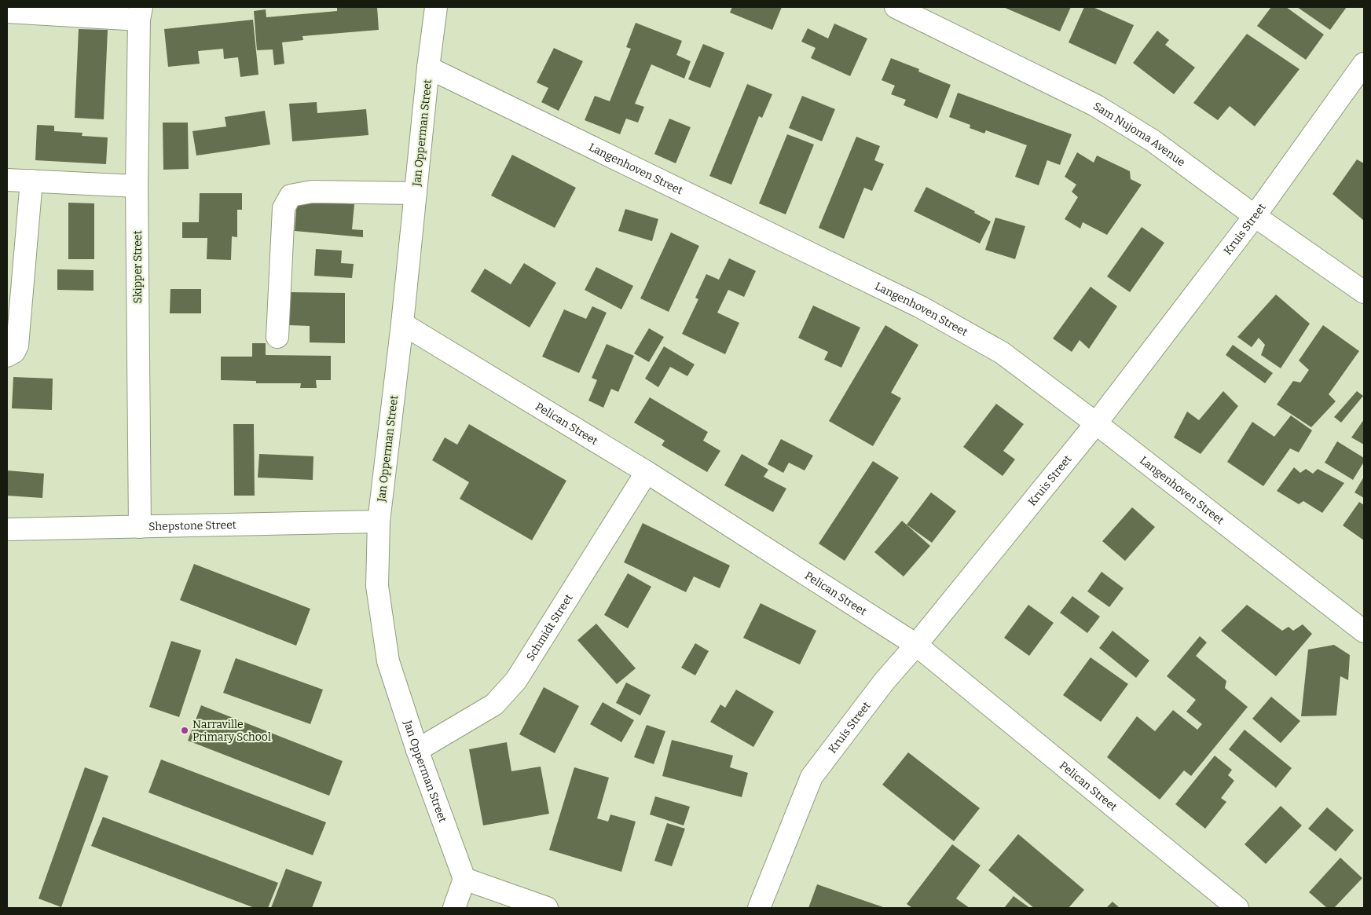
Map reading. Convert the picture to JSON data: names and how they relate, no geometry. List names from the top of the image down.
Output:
{
  "streets": {
    "street": [
      "Jan Opperman Street",
      "Sam Nujoma Avenue",
      "Langenhoven Street",
      "Kruis Street",
      "Skipper Street",
      "Pelican Street",
      "Shepstone Street",
      "Schmidt Street"
    ]
  },
  "crossings": [
    ["Jan Opperman Street", "Langenhoven Street"],
    ["Jan Opperman Street", "Pelican Street"],
    ["Jan Opperman Street", "Shepstone Street"],
    ["Jan Opperman Street", "Schmidt Street"],
    ["Sam Nujoma Avenue", "Kruis Street"],
    ["Langenhoven Street", "Kruis Street"],
    ["Kruis Street", "Pelican Street"],
    ["Skipper Street", "Shepstone Street"],
    ["Pelican Street", "Schmidt Street"]
  ],
  "places": ["Narraville Primary School"]
}
